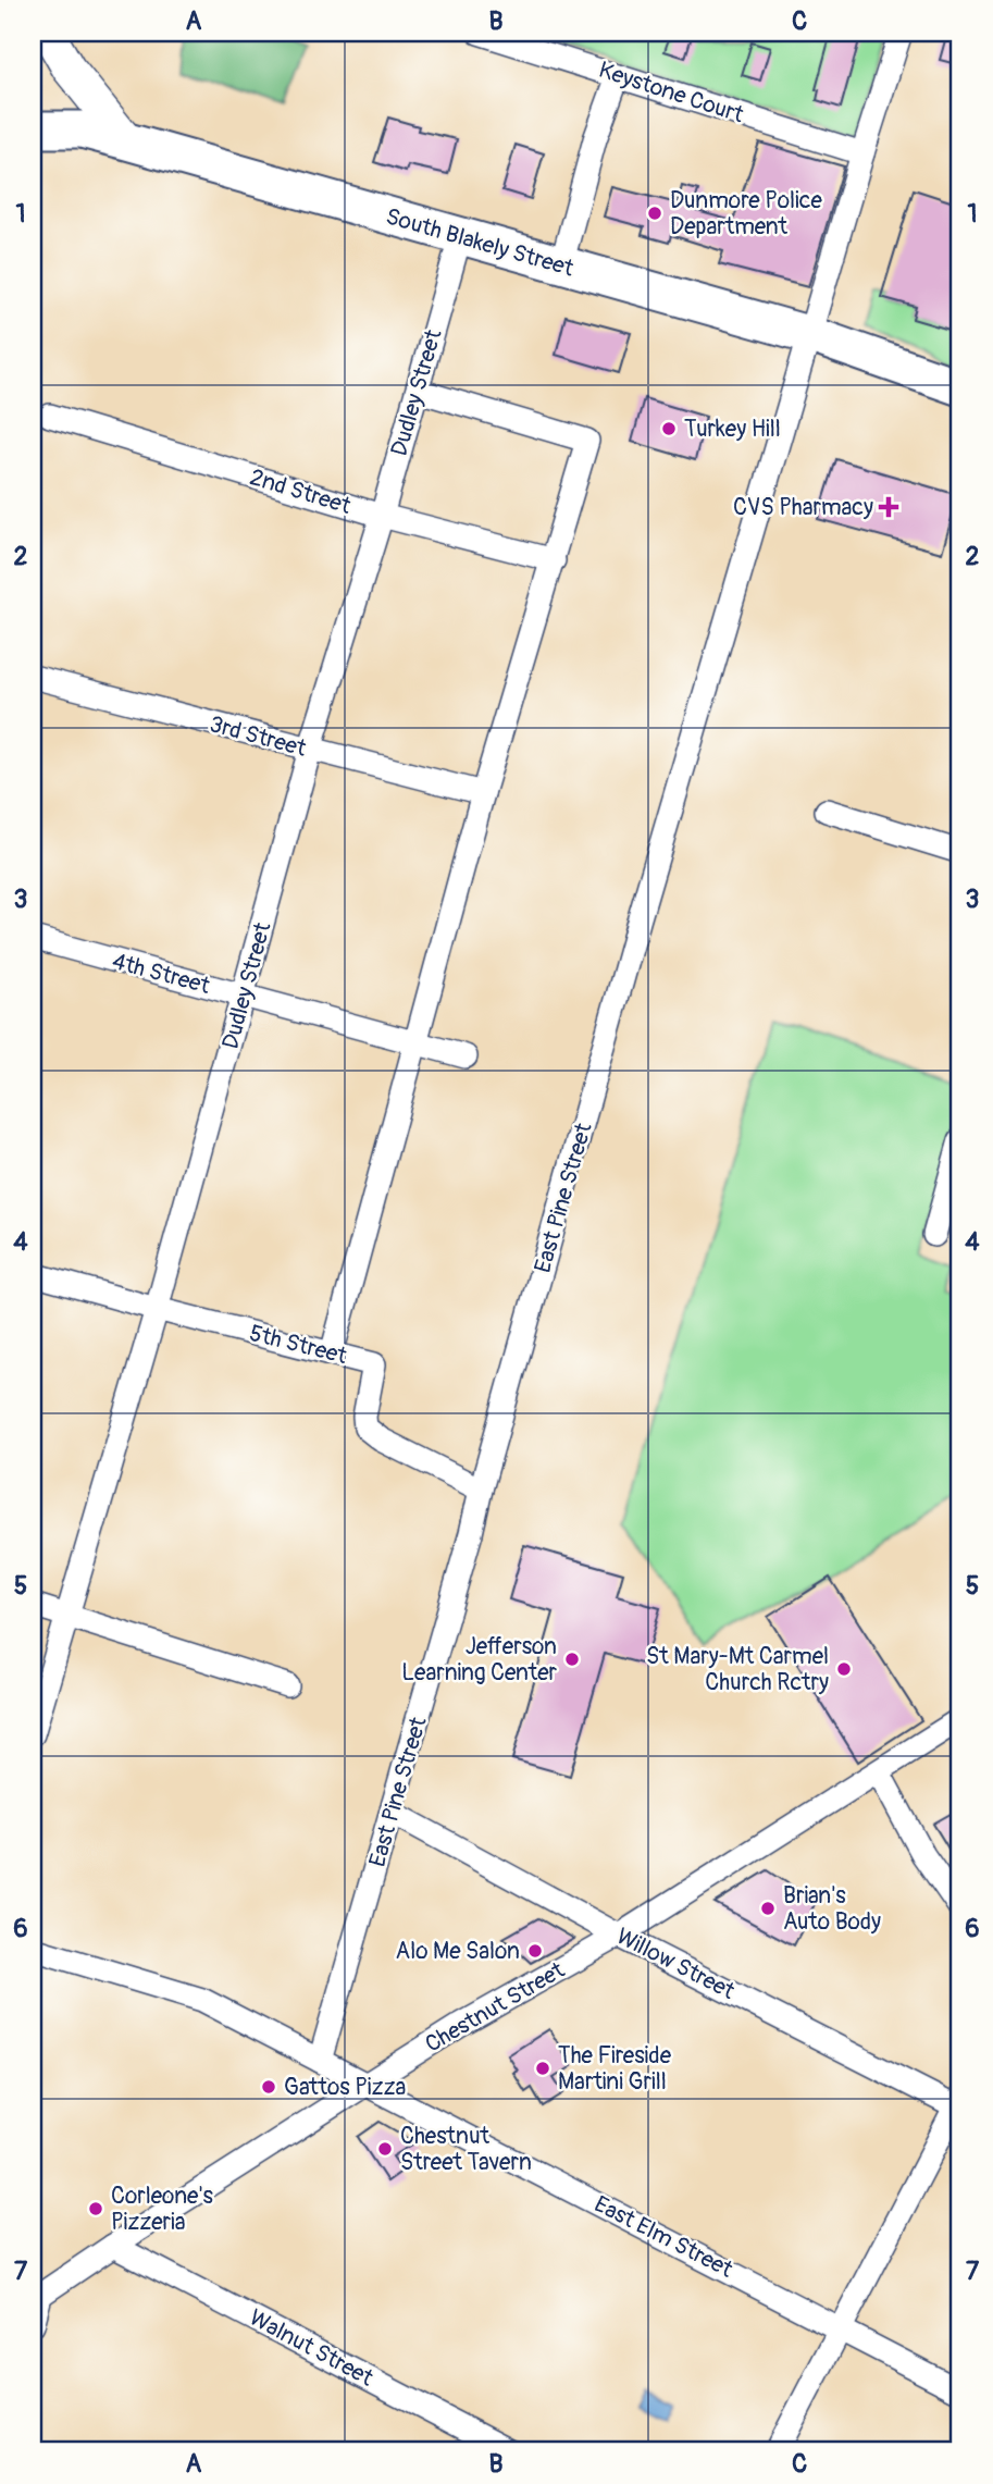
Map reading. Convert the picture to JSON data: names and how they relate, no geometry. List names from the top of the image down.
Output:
{
  "streets": {
    "main road": ["South Blakely Street"],
    "street": [
      "Keystone Court",
      "Dudley Street",
      "2nd Street",
      "3rd Street",
      "4th Street",
      "East Pine Street",
      "5th Street",
      "Willow Street",
      "Chestnut Street",
      "East Elm Street",
      "Walnut Street"
    ]
  },
  "crossings": [
    ["Keystone Court", "East Pine Street"],
    ["South Blakely Street", "Dudley Street"],
    ["South Blakely Street", "East Pine Street"],
    ["Dudley Street", "2nd Street"],
    ["Dudley Street", "3rd Street"],
    ["Dudley Street", "4th Street"],
    ["Dudley Street", "5th Street"],
    ["East Pine Street", "5th Street"],
    ["East Pine Street", "Willow Street"],
    ["East Pine Street", "East Elm Street"],
    ["Willow Street", "Chestnut Street"],
    ["Chestnut Street", "East Elm Street"],
    ["Chestnut Street", "Walnut Street"]
  ],
  "places": {
    "other": [
      "Dunmore Police Department",
      "Turkey Hill",
      "Jefferson Learning Center",
      "St Mary-Mt Carmel Church Rctry",
      "Brian's Auto Body",
      "Alo Me Salon",
      "The Fireside Martini Grill",
      "Gattos Pizza",
      "Chestnut Street Tavern",
      "Corleone's Pizzeria"
    ],
    "health": ["CVS Pharmacy"]
  },
  "grid": {
    "columns": ["A", "B", "C"],
    "rows": [
      "1",
      "2",
      "3",
      "4",
      "5",
      "6",
      "7"
    ]
  }
}
